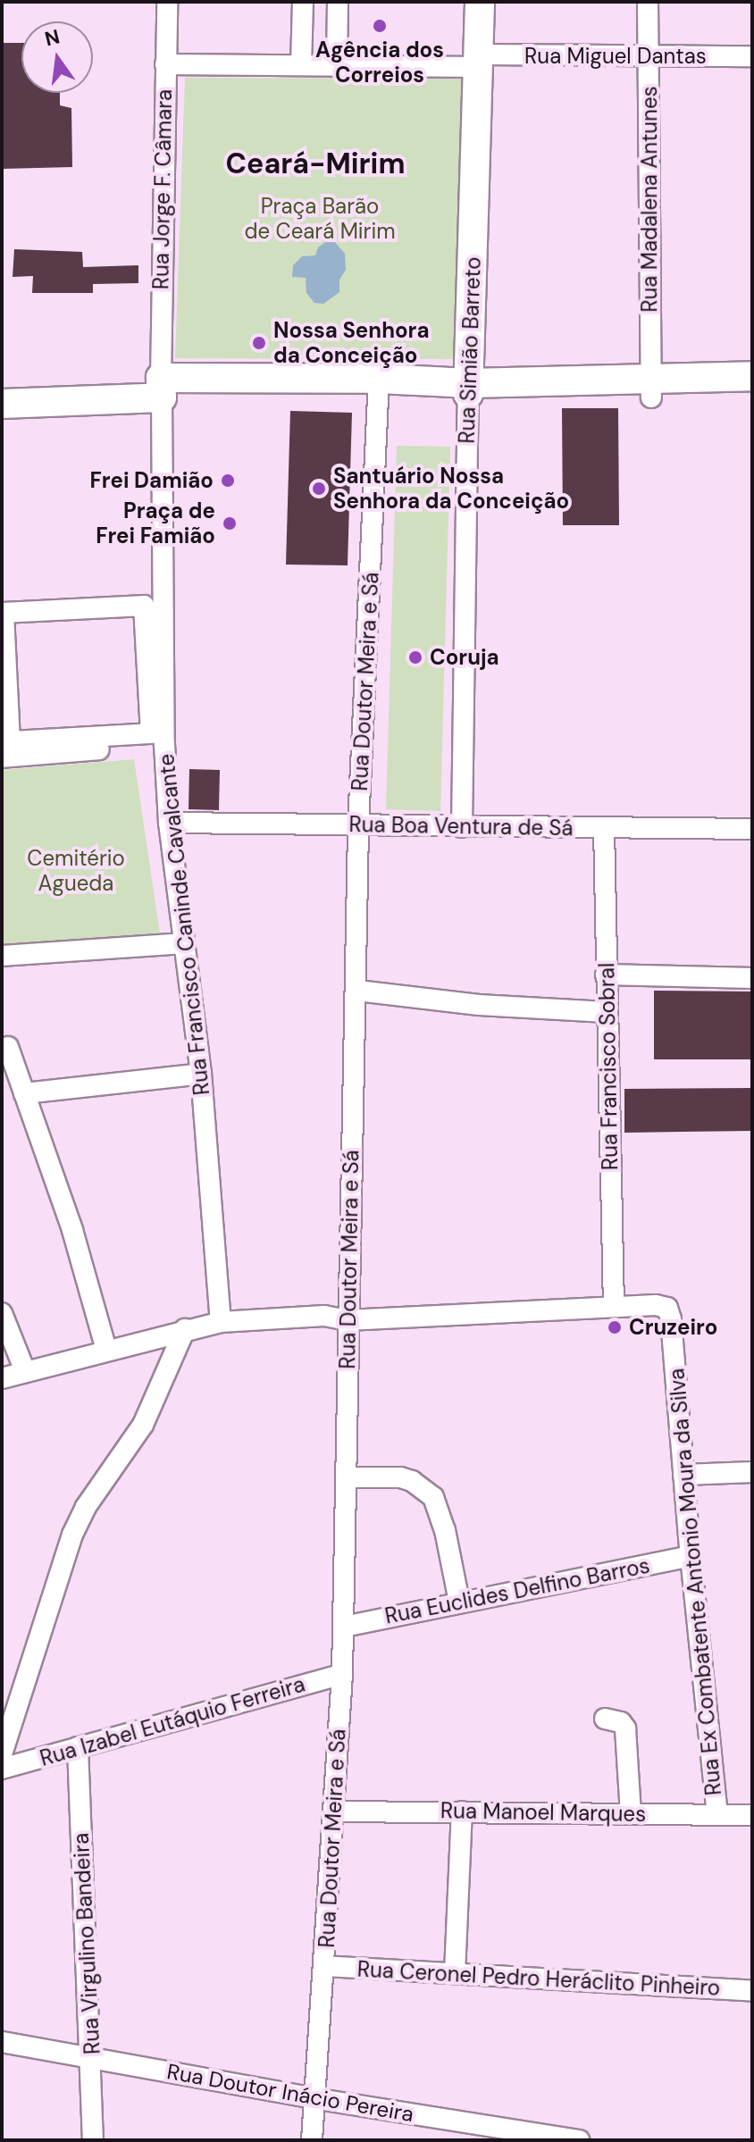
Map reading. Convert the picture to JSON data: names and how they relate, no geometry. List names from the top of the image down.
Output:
{
  "streets": {
    "main road": ["Rua Simião Barreto"],
    "street": [
      "Rua Miguel Dantas",
      "Rua Jorge F. Câmara",
      "Rua Madalena Antunes",
      "Rua Doutor Meira e Sá",
      "Rua Boa Ventura de Sá",
      "Rua Francisco Caninde Cavalcante",
      "Rua Francisco Sobral",
      "Rua Ex Combatente Antonio Moura da Silva",
      "Rua Euclides Delfino Barros",
      "Rua Izabel Eutáquio Ferreira",
      "Rua Manoel Marques",
      "Rua Virgulino Bandeira",
      "Rua Ceronel Pedro Heráclito Pinheiro",
      "Rua Doutor Inácio Pereira"
    ]
  },
  "crossings": [
    ["Rua Miguel Dantas", "Rua Jorge F. Câmara"],
    ["Rua Miguel Dantas", "Rua Madalena Antunes"],
    ["Rua Miguel Dantas", "Rua Simião Barreto"],
    ["Rua Jorge F. Câmara", "Rua Francisco Caninde Cavalcante"],
    ["Rua Simião Barreto", "Rua Boa Ventura de Sá"],
    ["Rua Doutor Meira e Sá", "Rua Boa Ventura de Sá"],
    ["Rua Doutor Meira e Sá", "Rua Euclides Delfino Barros"],
    ["Rua Doutor Meira e Sá", "Rua Izabel Eutáquio Ferreira"],
    ["Rua Doutor Meira e Sá", "Rua Manoel Marques"],
    ["Rua Doutor Meira e Sá", "Rua Ceronel Pedro Heráclito Pinheiro"],
    ["Rua Doutor Meira e Sá", "Rua Doutor Inácio Pereira"],
    ["Rua Boa Ventura de Sá", "Rua Francisco Caninde Cavalcante"],
    ["Rua Boa Ventura de Sá", "Rua Francisco Sobral"],
    ["Rua Francisco Sobral", "Rua Ex Combatente Antonio Moura da Silva"],
    ["Rua Ex Combatente Antonio Moura da Silva", "Rua Euclides Delfino Barros"],
    ["Rua Ex Combatente Antonio Moura da Silva", "Rua Manoel Marques"],
    ["Rua Izabel Eutáquio Ferreira", "Rua Virgulino Bandeira"],
    ["Rua Virgulino Bandeira", "Rua Doutor Inácio Pereira"]
  ],
  "districts": ["Ceará-Mirim"],
  "parks": ["Praça Barão de Ceará Mirim", "Cemitério Agueda"],
  "places": [
    "Agência dos Correios",
    "Nossa Senhora da Conceição",
    "Frei Damião",
    "Santuário Nossa Senhora da Conceição",
    "Praça de Frei Famião",
    "Coruja",
    "Cruzeiro"
  ],
  "north": "top"
}
